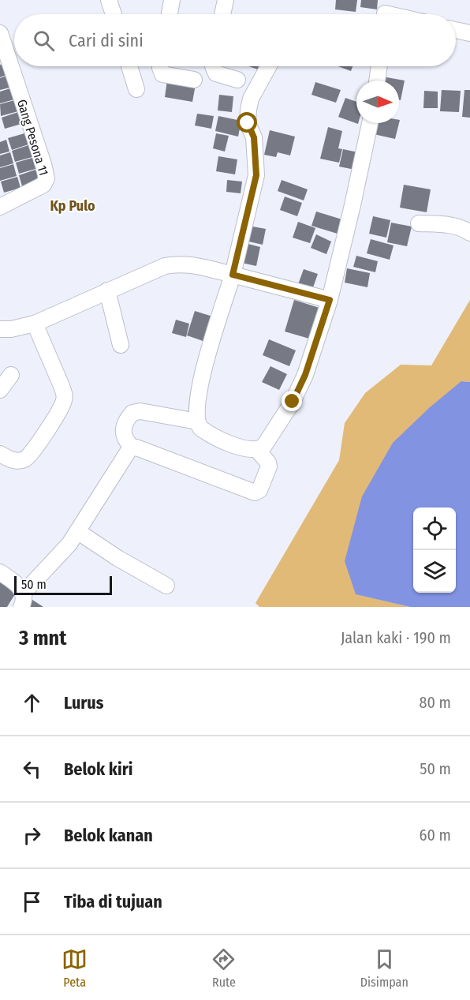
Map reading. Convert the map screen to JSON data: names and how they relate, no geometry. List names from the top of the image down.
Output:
{
  "streets": {
    "street": ["Gang Pesona 11"]
  },
  "districts": ["Kp Pulo"],
  "scale_bar": "50 m",
  "north": "right",
  "page": {
    "search": "Cari di sini",
    "scale": "50 m",
    "heading": ["3 mnt", "Jalan kaki · 190 m"],
    "list": [
      ["Lurus", "80 m"],
      ["Belok kiri", "50 m"],
      ["Belok kanan", "60 m"],
      "Tiba di tujuan"
    ],
    "nav": ["Peta", "Rute", "Disimpan"]
  }
}
